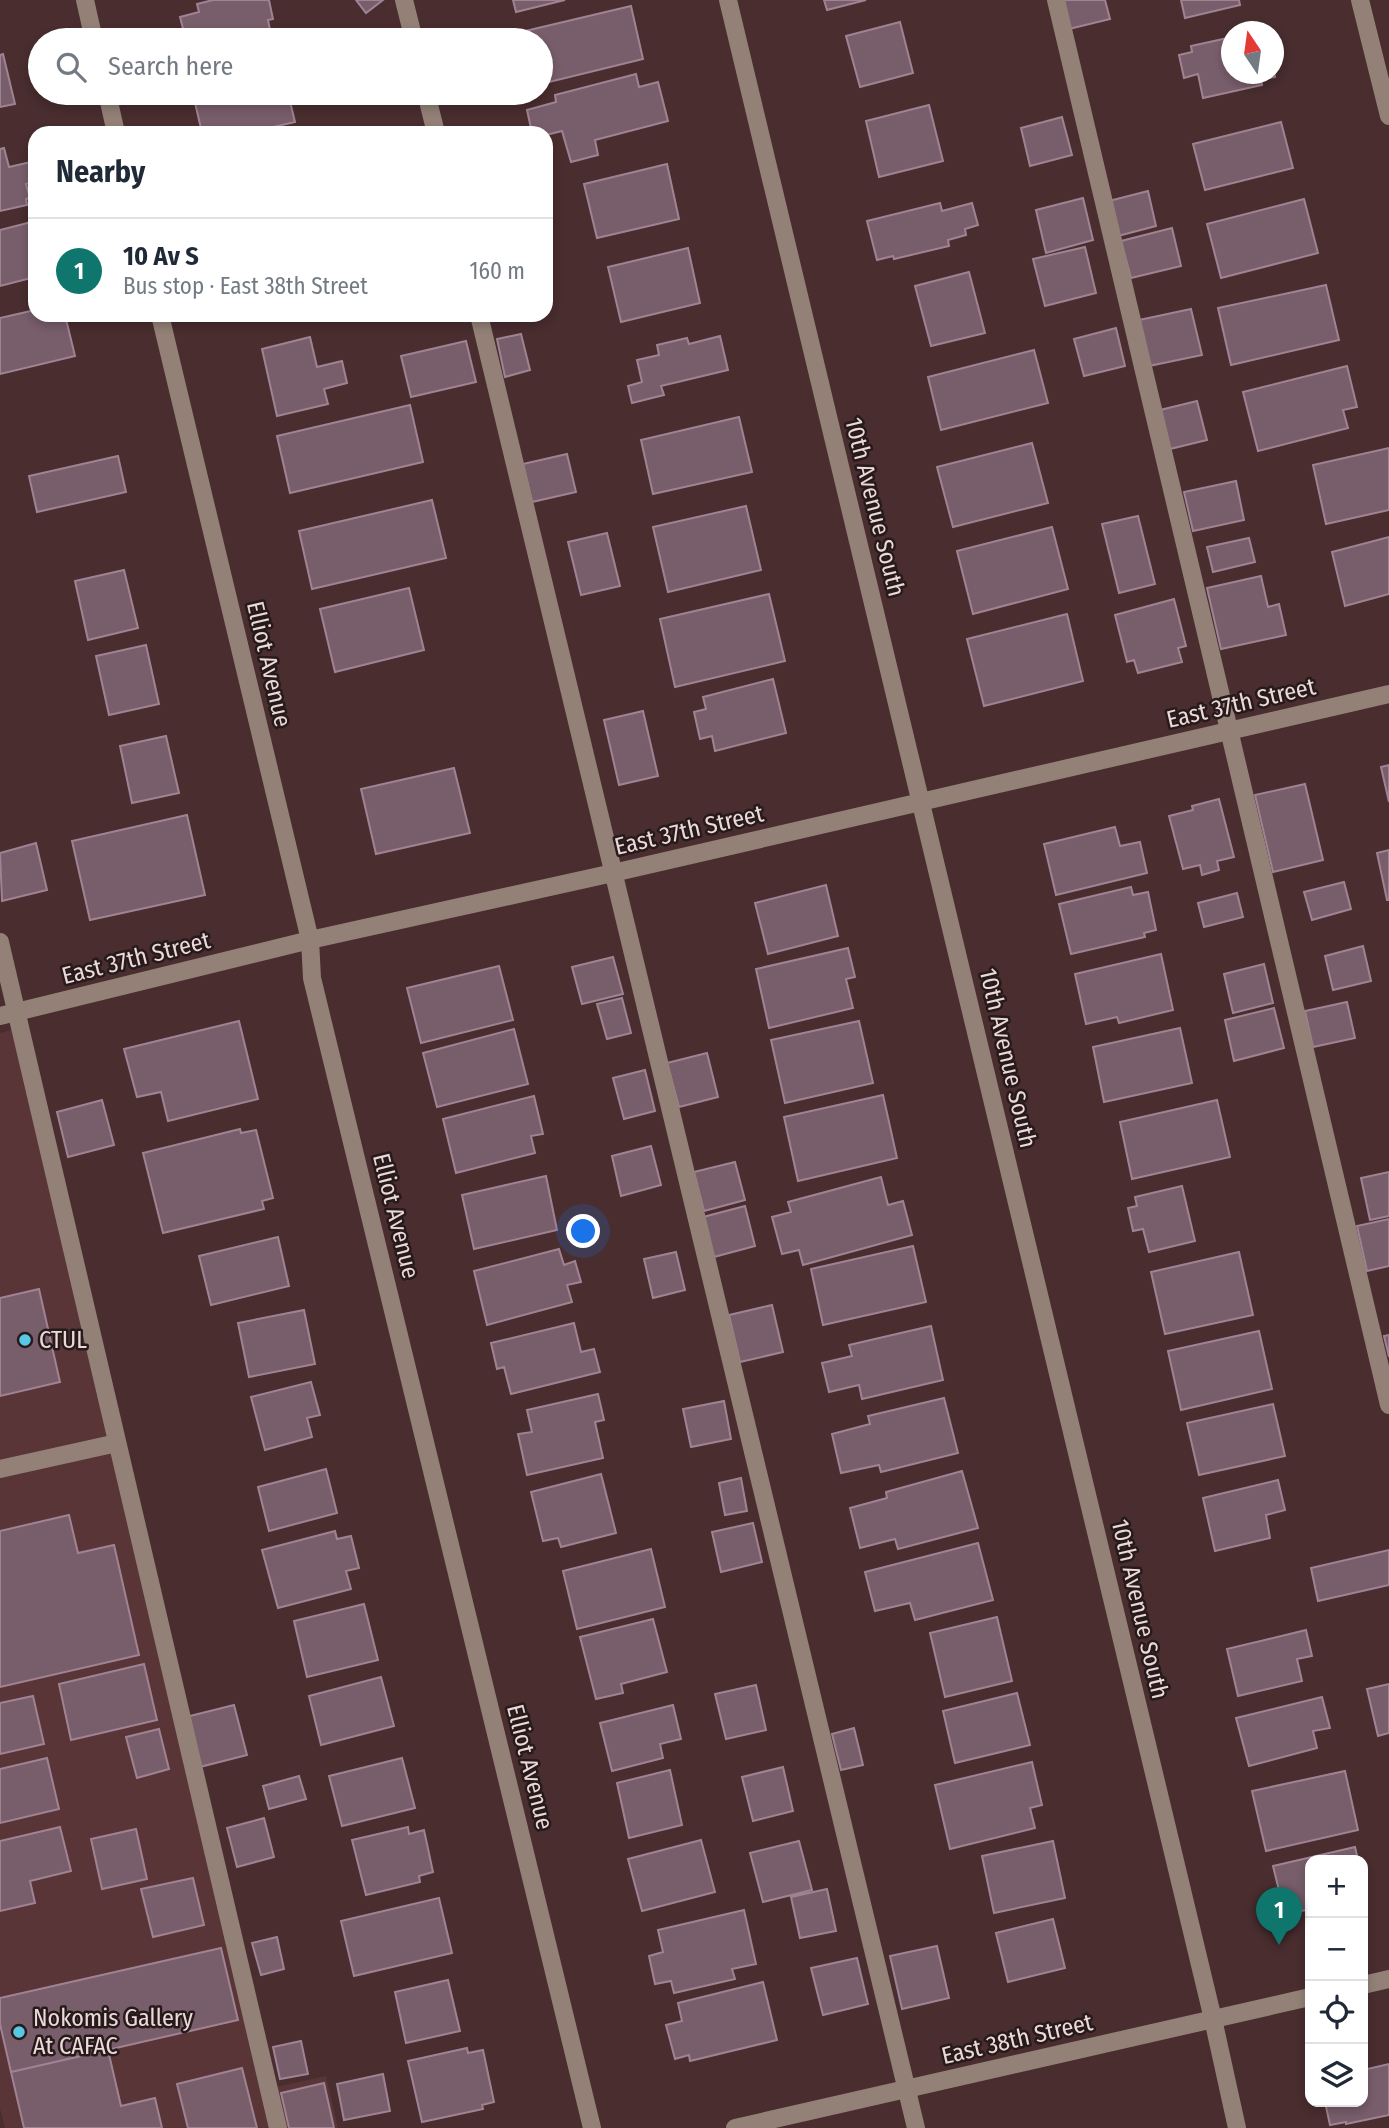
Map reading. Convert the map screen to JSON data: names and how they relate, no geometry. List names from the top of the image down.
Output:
{
  "streets": {
    "street": [
      "10th Avenue South",
      "Elliot Avenue",
      "East 37th Street",
      "East 38th Street"
    ]
  },
  "crossings": [
    ["10th Avenue South", "East 37th Street"],
    ["10th Avenue South", "East 38th Street"],
    ["Elliot Avenue", "East 37th Street"]
  ],
  "places": ["CTUL", "Nokomis Gallery At CAFAC"],
  "north": "top",
  "page": {
    "search": "Search here",
    "heading": "Nearby",
    "list": [
      {
        "mark": "1",
        "name": "10 Av S",
        "note": "Bus stop · East 38th Street",
        "value": "160 m"
      }
    ],
    "map_buttons": ["+", "−"],
    "pins": "1"
  }
}
